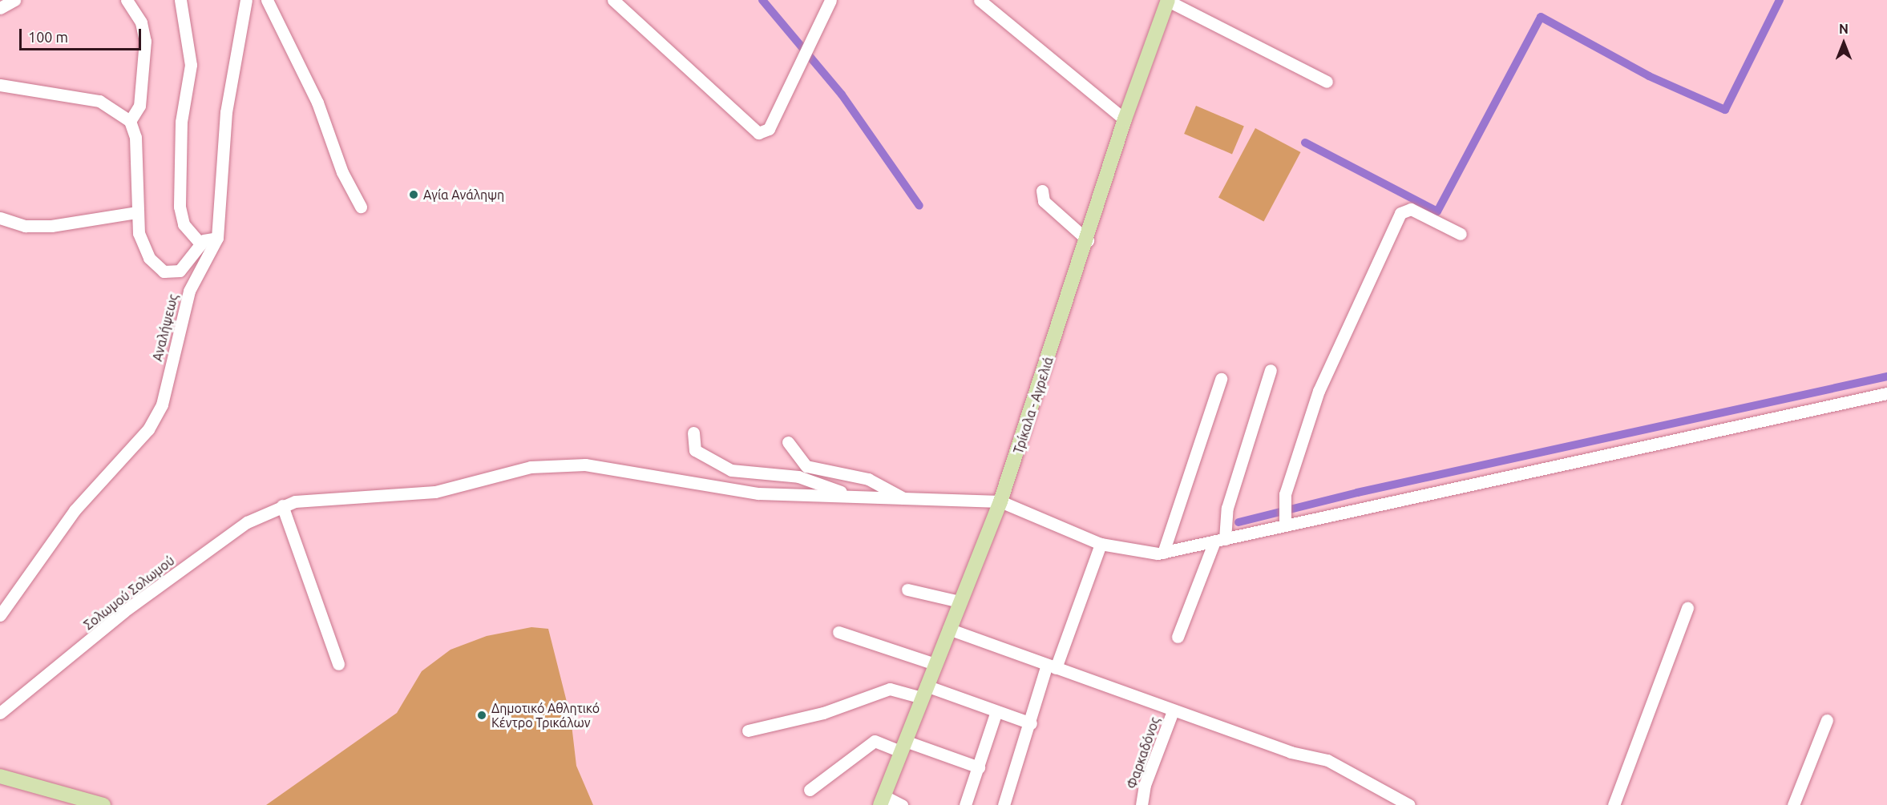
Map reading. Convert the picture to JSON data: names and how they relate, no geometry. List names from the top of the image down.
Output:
{
  "streets": {
    "main road": ["Τρίκαλα - Αγρελιά"],
    "street": ["Αναλήψεως", "Σολωμού Σολωμού", "Φαρκαδόνος"]
  },
  "crossings": [
    ["Τρίκαλα - Αγρελιά", "Σολωμού Σολωμού"]
  ],
  "places": ["Αγία Ανάληψη", "Δημοτικό Αθλητικό Κέντρο Τρικάλων"],
  "scale_bar": "100 m",
  "north": "top"
}
